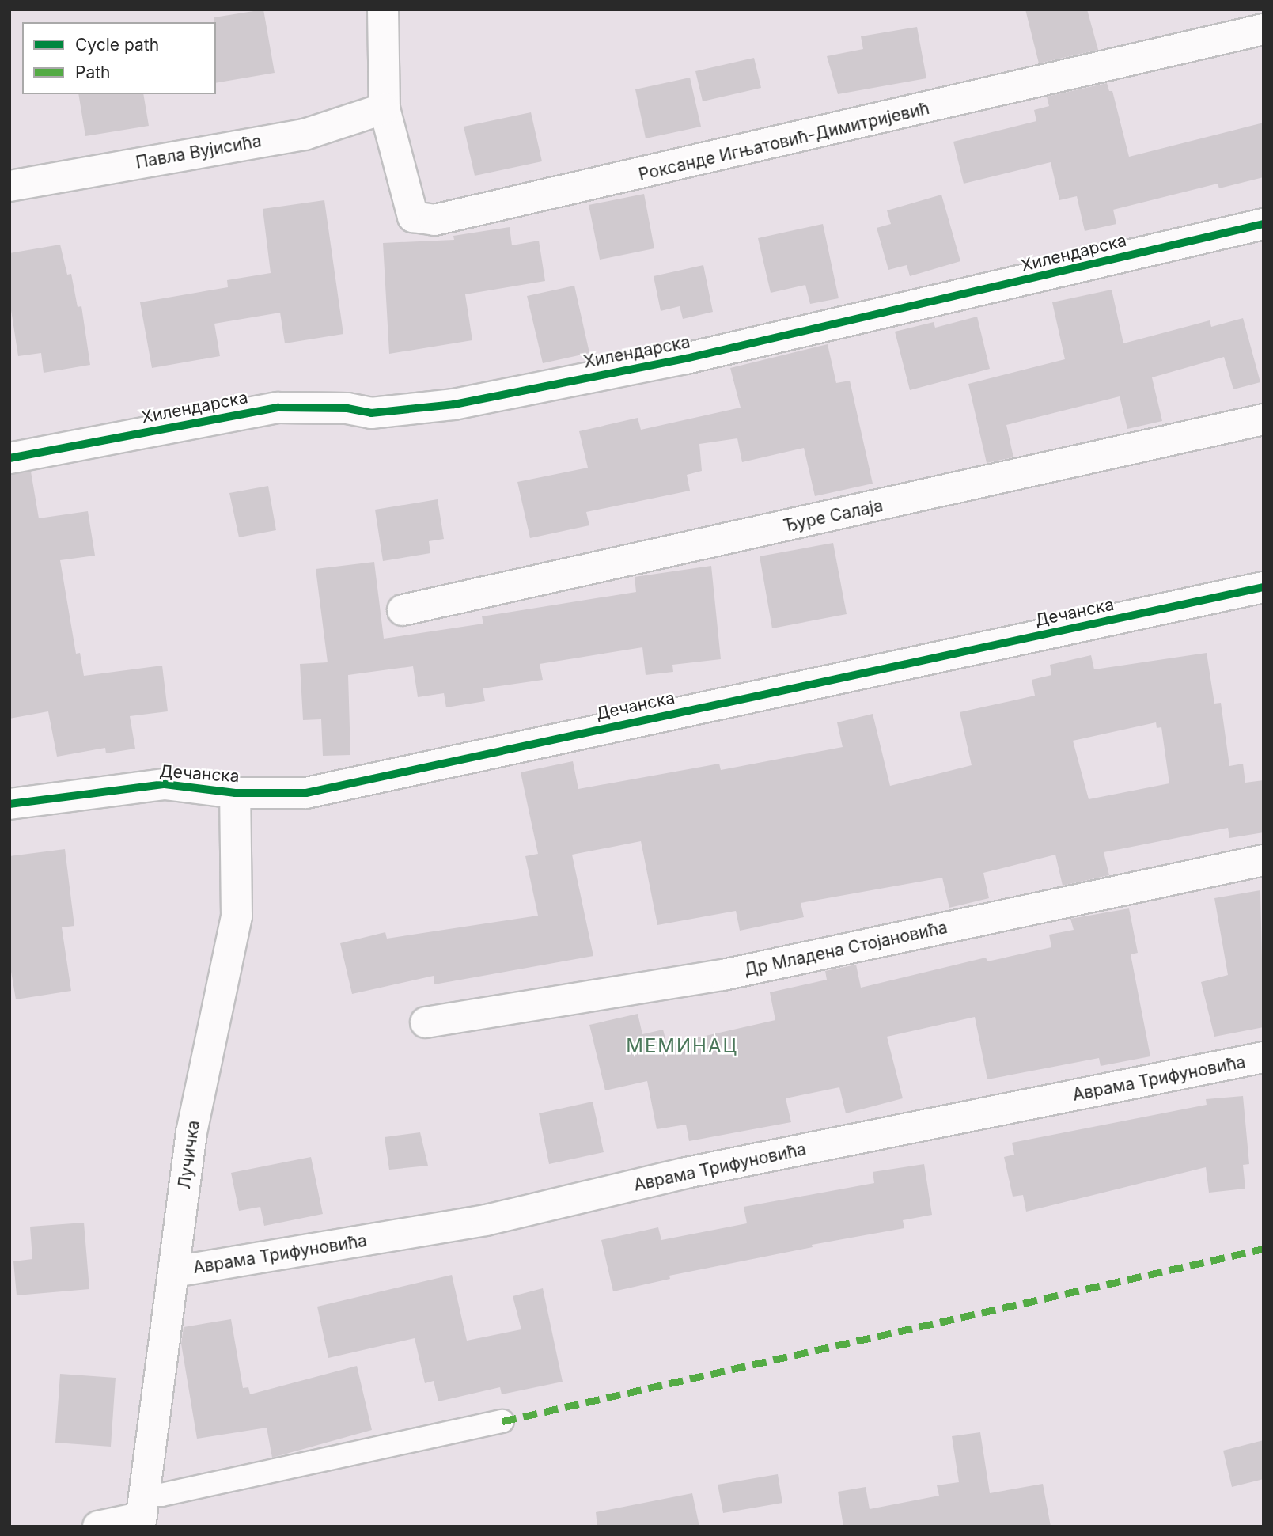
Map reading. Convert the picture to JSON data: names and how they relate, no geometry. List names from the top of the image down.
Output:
{
  "streets": {
    "street": [
      "Роксанде Игњатовић-Димитријевић",
      "Павла Вујисића",
      "Хилендарска",
      "Ђуре Салаја",
      "Дечанска",
      "Др Младена Стојановића",
      "Аврама Трифуновића",
      "Лучичка"
    ]
  },
  "crossings": [
    ["Роксанде Игњатовић-Димитријевић", "Павла Вујисића"],
    ["Дечанска", "Лучичка"],
    ["Аврама Трифуновића", "Лучичка"]
  ],
  "districts": ["МЕМИНАЦ"],
  "legend": ["Cycle path", "Path"]
}
